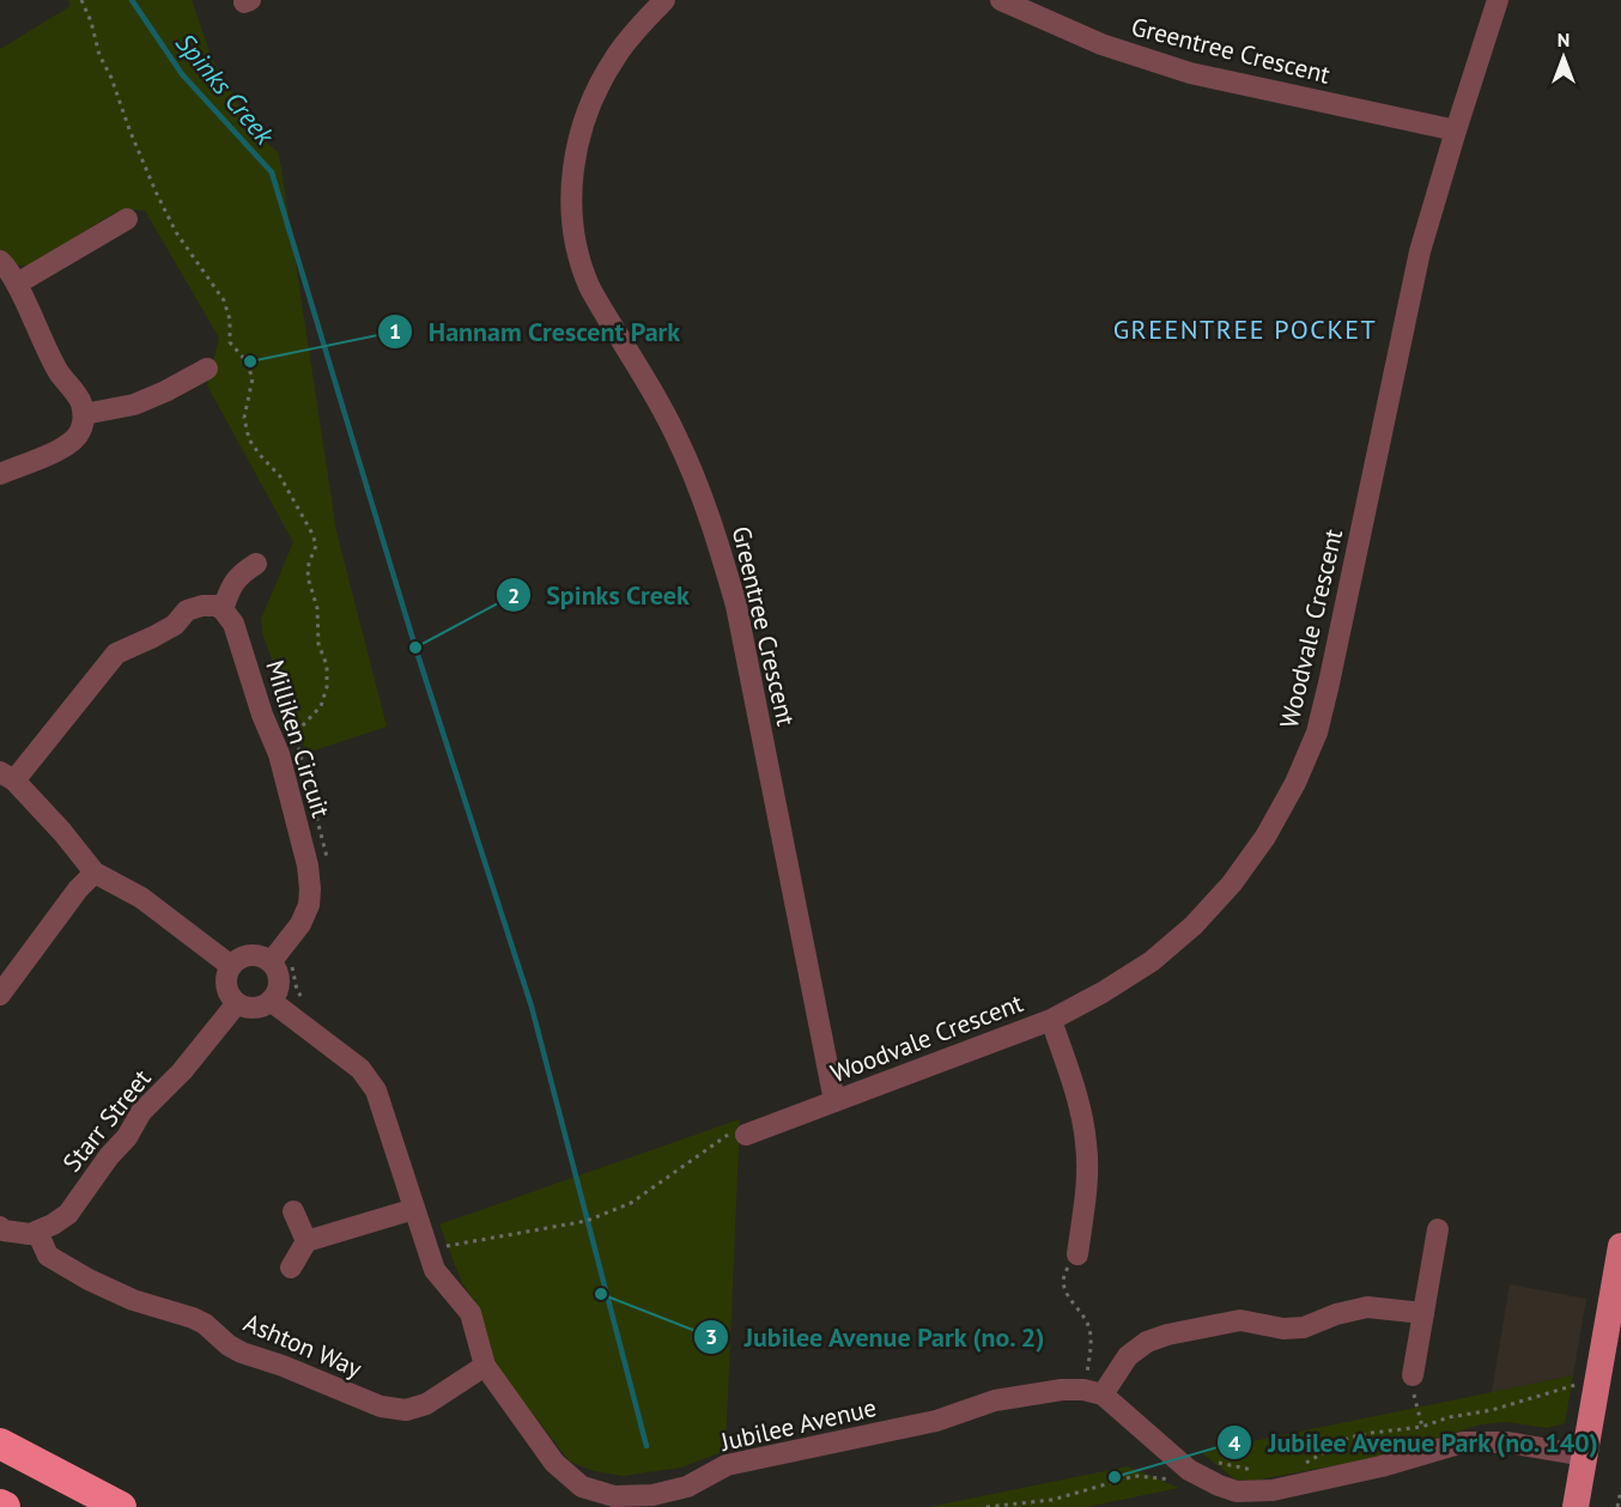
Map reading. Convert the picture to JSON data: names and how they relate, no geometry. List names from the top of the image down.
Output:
{
  "streets": {
    "street": [
      "Greentree Crescent",
      "Woodvale Crescent",
      "Milliken Circuit",
      "Starr Street",
      "Ashton Way",
      "Jubilee Avenue"
    ]
  },
  "crossings": [
    ["Greentree Crescent", "Woodvale Crescent"],
    ["Milliken Circuit", "Starr Street"],
    ["Milliken Circuit", "Jubilee Avenue"],
    ["Starr Street", "Ashton Way"],
    ["Starr Street", "Jubilee Avenue"],
    ["Ashton Way", "Jubilee Avenue"]
  ],
  "districts": ["GREENTREE POCKET"],
  "water": ["Spinks Creek"],
  "places": [
    "Hannam Crescent Park",
    "Spinks Creek",
    "Jubilee Avenue Park (no. 2)",
    "Jubilee Avenue Park (no. 140)"
  ],
  "north": "top"
}
